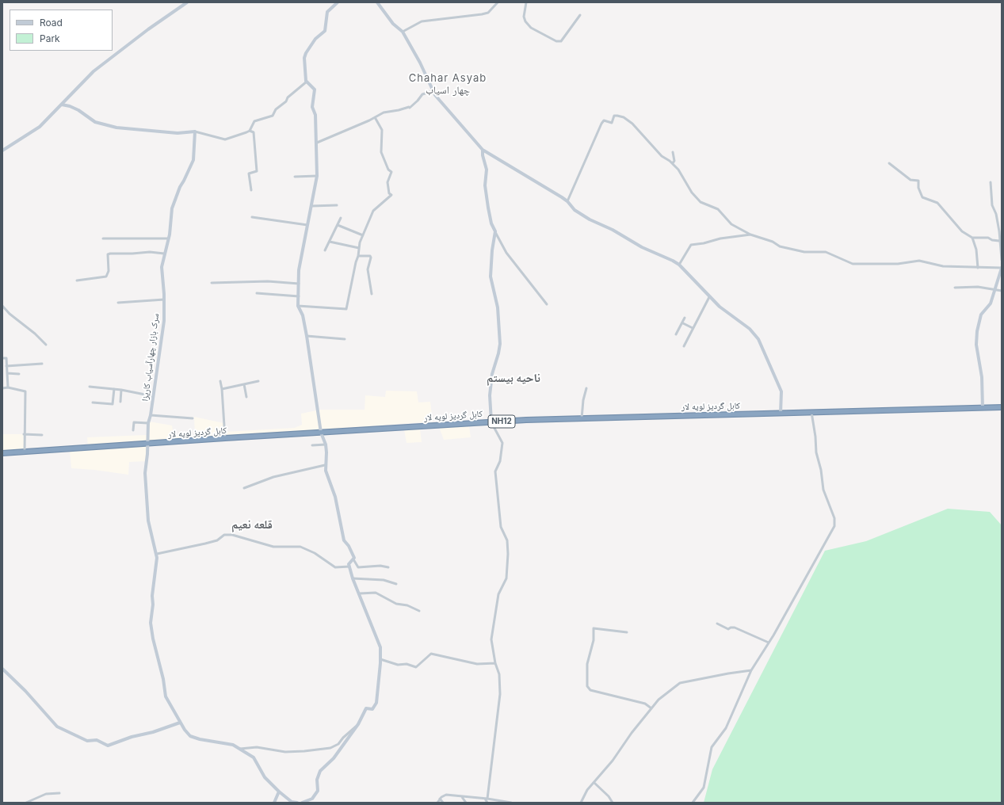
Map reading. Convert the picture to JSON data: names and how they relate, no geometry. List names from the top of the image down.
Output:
{
  "streets": {
    "highway": ["کابل گردیز لویه لار", "NH12"],
    "street": ["سرک بازار چهارآسیاب کاریزا"]
  },
  "crossings": [
    ["سرک بازار چهارآسیاب کاریزا", "کابل گردیز لویه لار"]
  ],
  "districts": ["Chahar Asyab چهار اسیاب", "ناحیه بیستم", "قلعه نعيم"],
  "legend": ["Road", "Park"]
}
